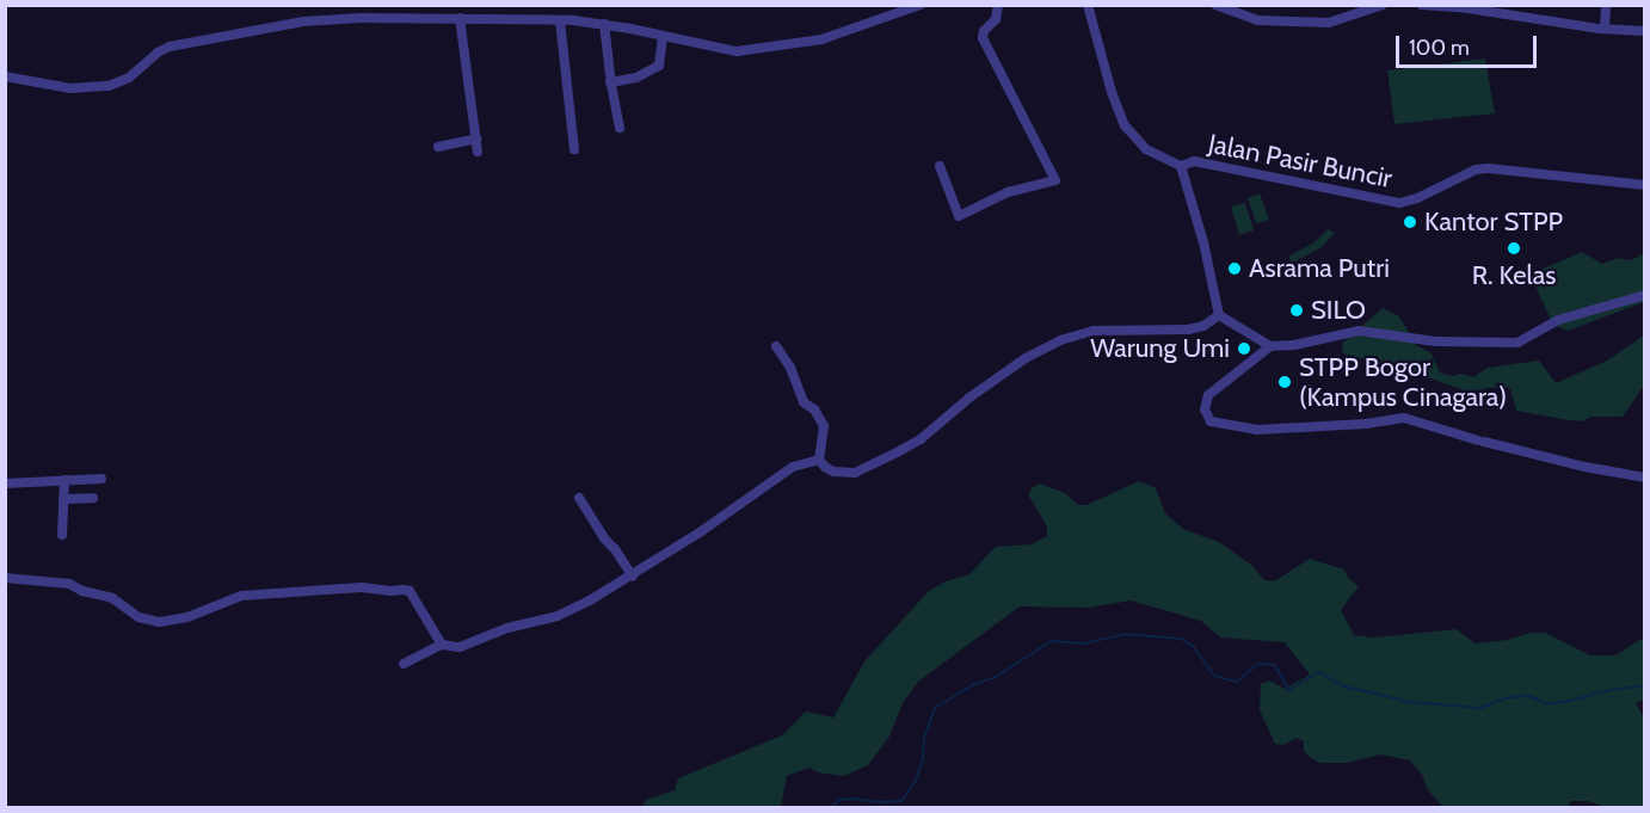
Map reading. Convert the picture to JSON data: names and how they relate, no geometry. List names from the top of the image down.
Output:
{
  "streets": {
    "street": ["Jalan Pasir Buncir"]
  },
  "places": [
    "Kantor STPP",
    "R. Kelas",
    "Asrama Putri",
    "SILO",
    "Warung Umi",
    "STPP Bogor (Kampus Cinagara)"
  ],
  "scale_bar": "100 m"
}
